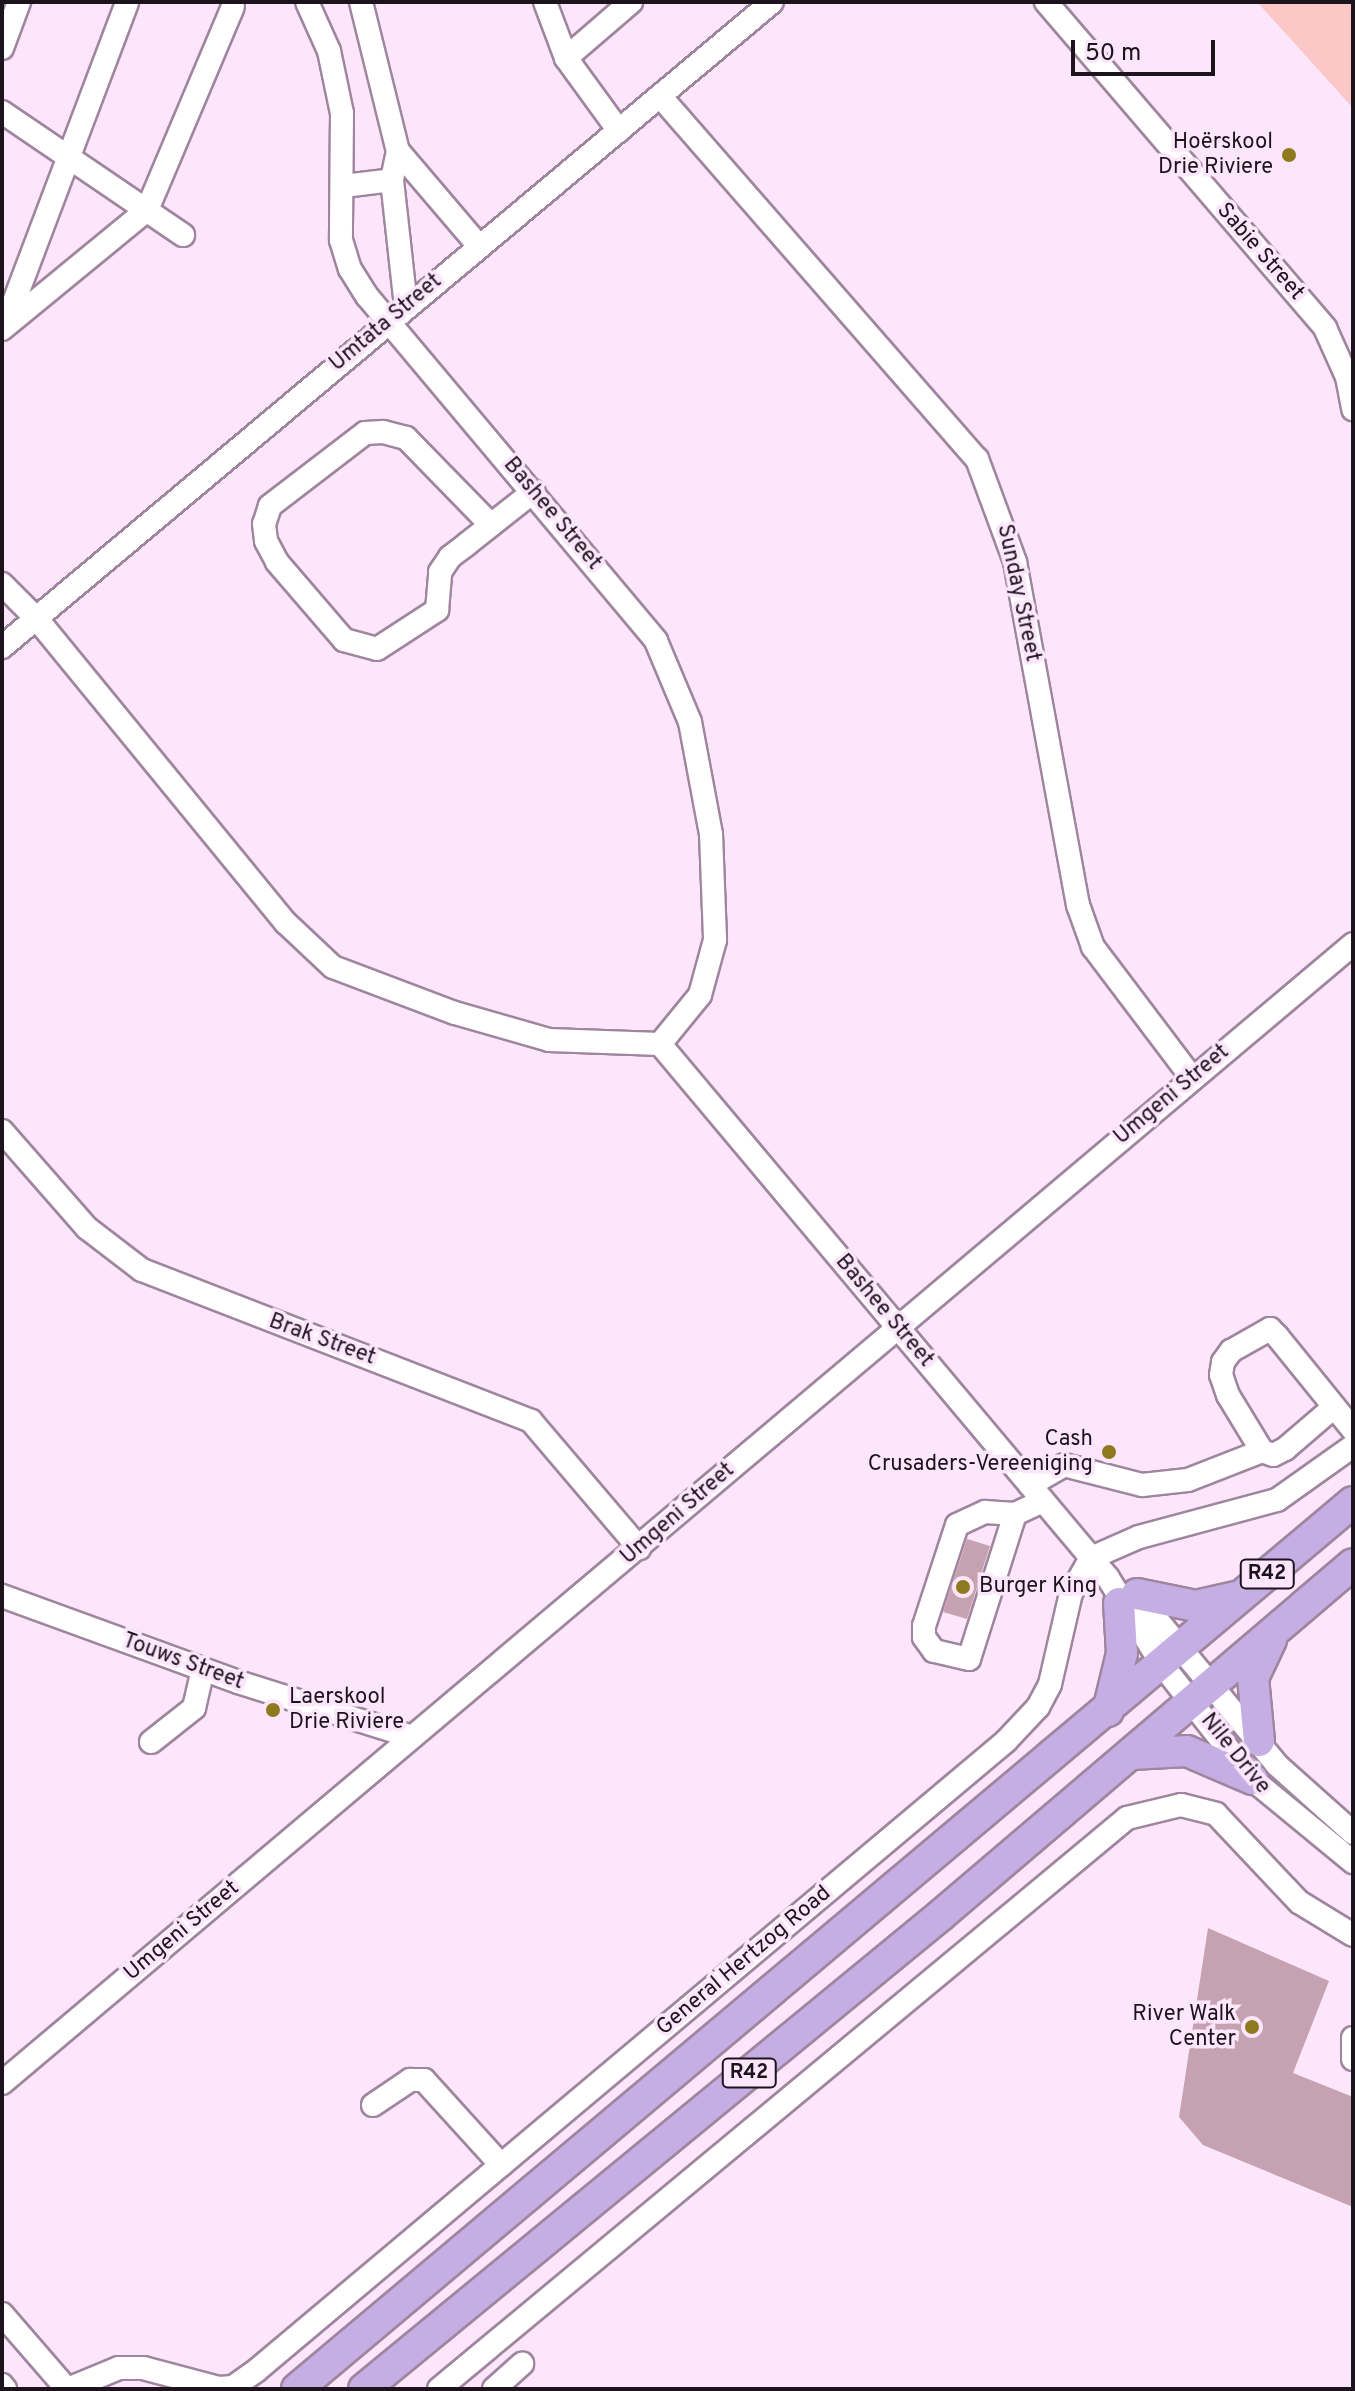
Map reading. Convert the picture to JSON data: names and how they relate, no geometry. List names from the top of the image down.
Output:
{
  "streets": {
    "main road": ["R42", "General Hertzog Road"],
    "street": [
      "Sabie Street",
      "Umtata Street",
      "Bashee Street",
      "Sunday Street",
      "Umgeni Street",
      "Brak Street",
      "Touws Street",
      "Nile Drive"
    ]
  },
  "crossings": [
    ["Umtata Street", "Bashee Street"],
    ["Umtata Street", "Sunday Street"],
    ["Bashee Street", "Umgeni Street"],
    ["Bashee Street", "Nile Drive"],
    ["Bashee Street", "General Hertzog Road"],
    ["Sunday Street", "Umgeni Street"],
    ["Umgeni Street", "Brak Street"],
    ["Umgeni Street", "Touws Street"],
    ["R42", "Nile Drive"],
    ["Nile Drive", "General Hertzog Road"]
  ],
  "places": [
    "Hoërskool Drie Riviere",
    "Cash Crusaders-Vereeniging",
    "Burger King",
    "Laerskool Drie Riviere",
    "River Walk Center"
  ],
  "scale_bar": "50 m"
}
